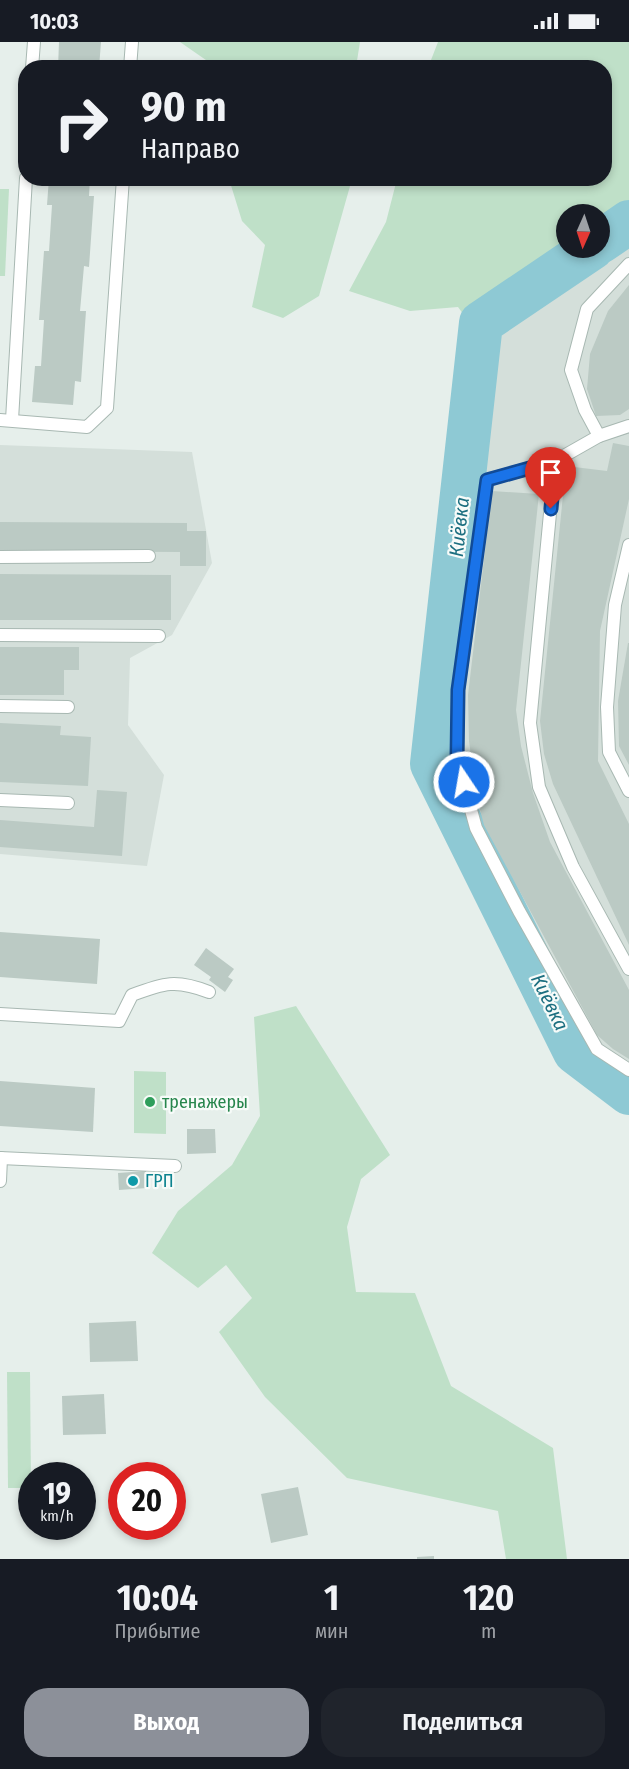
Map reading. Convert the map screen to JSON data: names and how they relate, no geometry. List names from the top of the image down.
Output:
{
  "water": ["Киёвка"],
  "places": ["тренажеры", "ГРП"],
  "north": "bottom",
  "page": {
    "status": "10:03",
    "turn": ["90 m", "Направо"],
    "speed": "19 km/h",
    "limit": "20",
    "eta": [
      "10:04",
      "Прибытие",
      "1",
      "мин",
      "120",
      "m"
    ],
    "buttons": ["Выход", "Поделиться"]
  }
}
